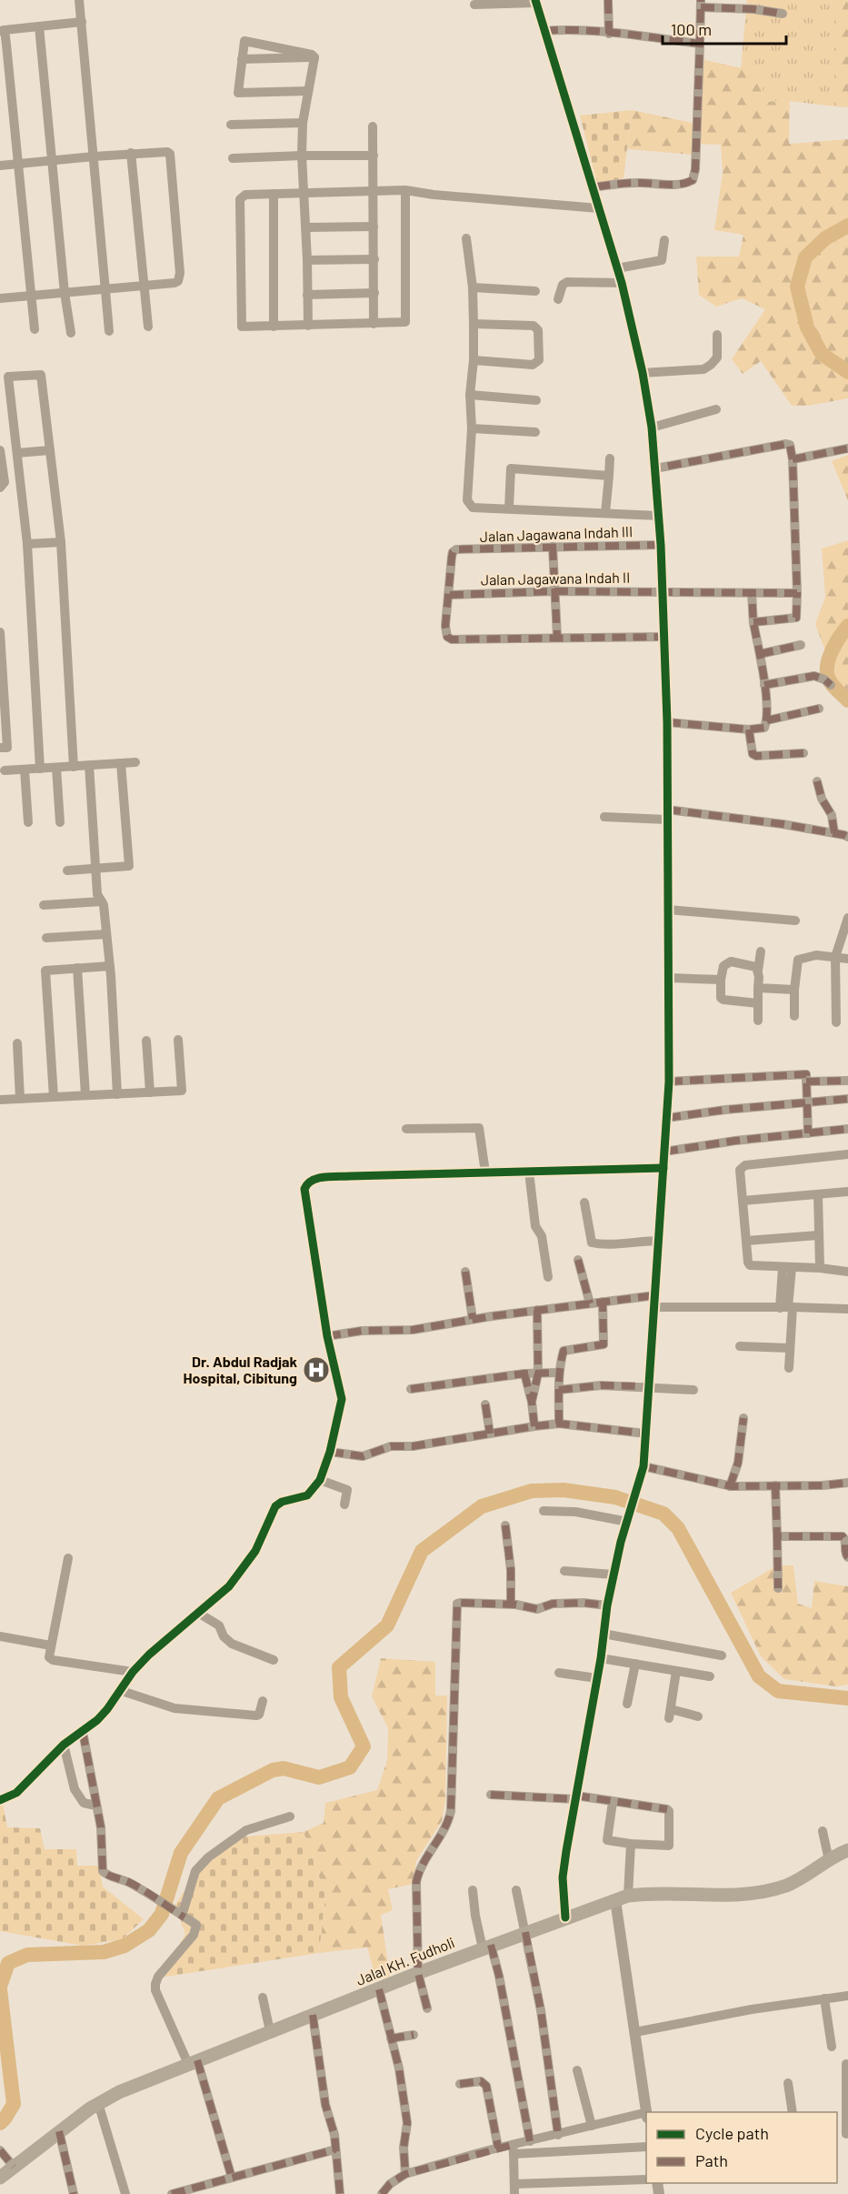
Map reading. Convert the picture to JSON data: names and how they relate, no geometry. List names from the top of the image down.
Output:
{
  "streets": {
    "main road": ["Jalal KH. Fudholi"],
    "street": ["Jalan Jagawana Indah III", "Jalan Jagawana Indah II"]
  },
  "crossings": [
    ["Jalan Jagawana Indah III", "Jalan Jagawana Indah II"]
  ],
  "places": {
    "hospital": ["Dr. Abdul Radjak Hospital, Cibitung"]
  },
  "legend": ["Cycle path", "Path"],
  "scale_bar": "100 m"
}
